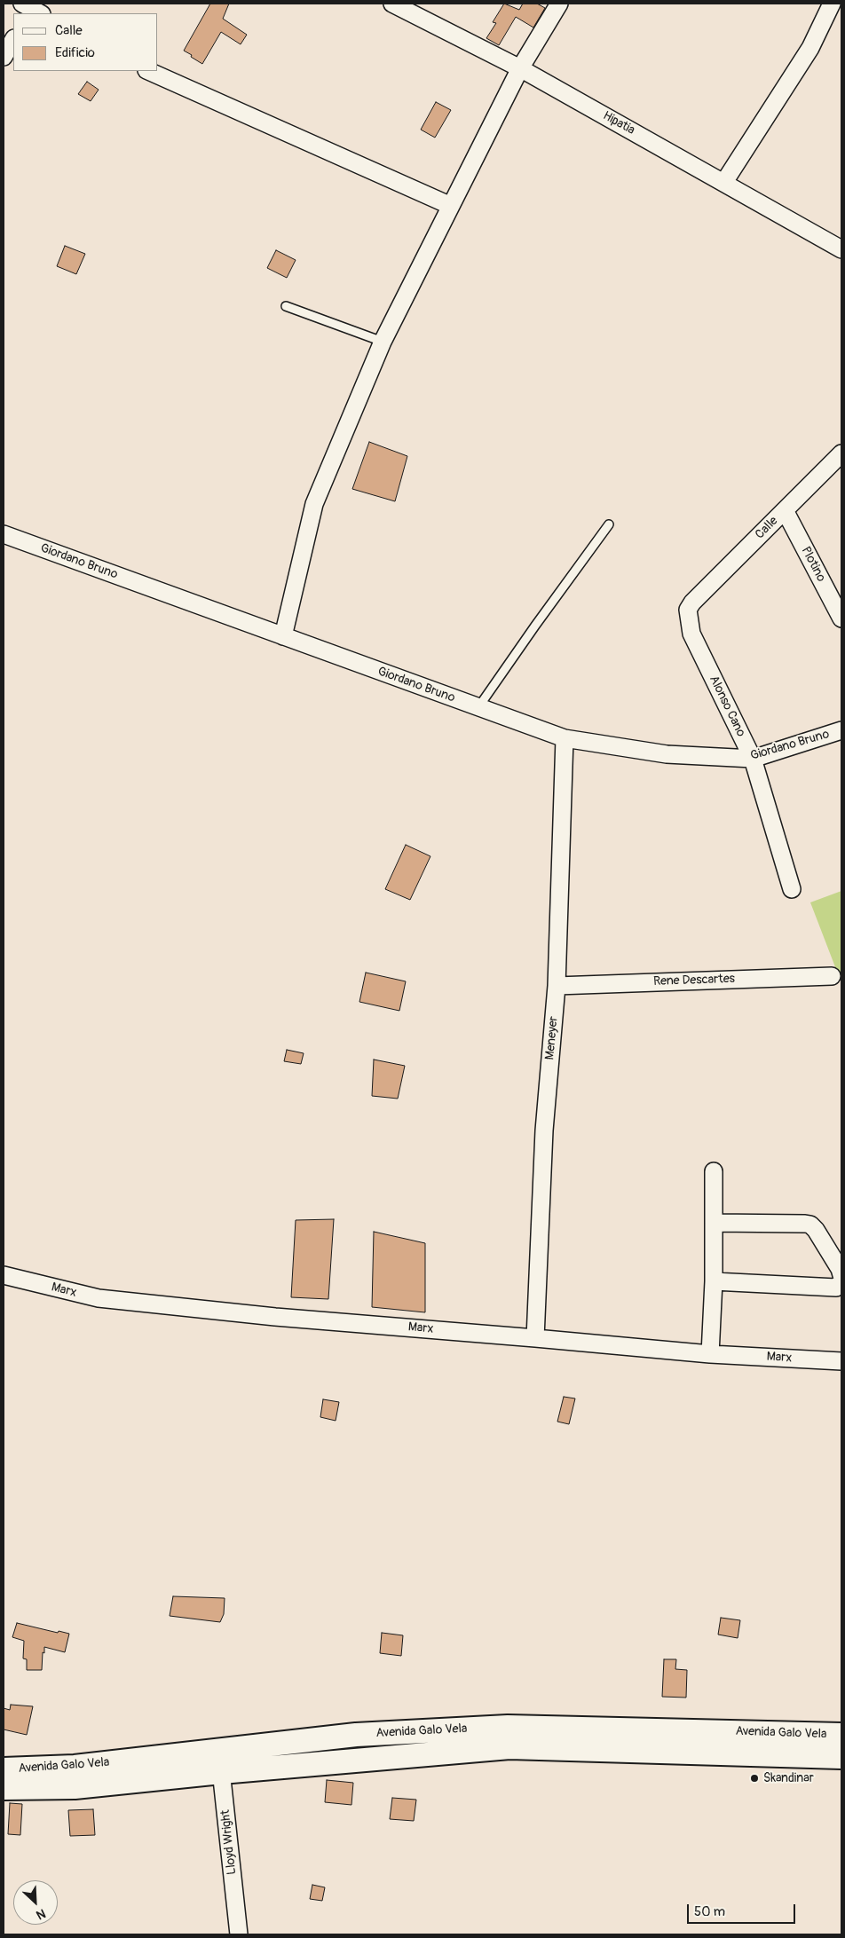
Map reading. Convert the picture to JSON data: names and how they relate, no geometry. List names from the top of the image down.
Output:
{
  "streets": {
    "main road": ["Avenida Galo Vela"],
    "street": [
      "Hipatia",
      "Calle",
      "Giordano Bruno",
      "Plotino",
      "Alonso Cano",
      "Rene Descartes",
      "Meneyer",
      "Marx",
      "Lloyd Wright"
    ]
  },
  "crossings": [
    ["Calle", "Plotino"],
    ["Calle", "Alonso Cano"],
    ["Giordano Bruno", "Alonso Cano"],
    ["Giordano Bruno", "Meneyer"],
    ["Rene Descartes", "Meneyer"],
    ["Meneyer", "Marx"],
    ["Avenida Galo Vela", "Lloyd Wright"]
  ],
  "places": ["Skandinar"],
  "legend": ["Calle", "Edificio"],
  "scale_bar": "50 m",
  "north": "bottom right"
}
